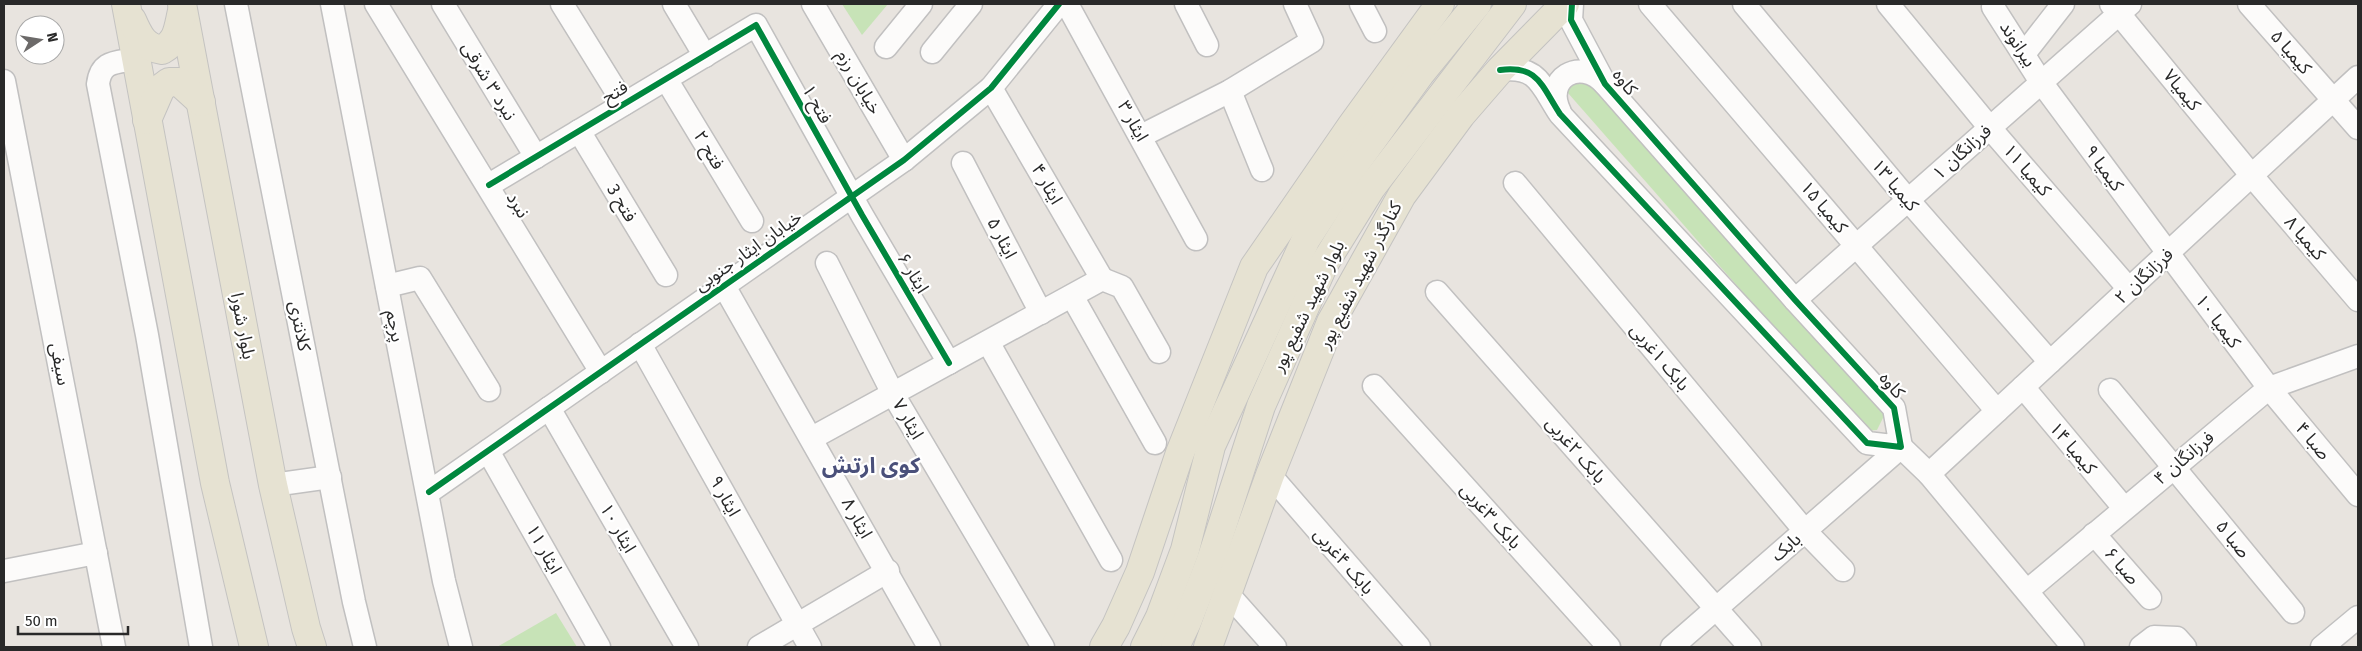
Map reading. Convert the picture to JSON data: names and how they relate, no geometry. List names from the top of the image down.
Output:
{
  "streets": {
    "main road": ["کنارگذر شهید شفیع پور", "بلوار شهید شفیع پور", "بلوار شورا"],
    "street": [
      "بیرانوند",
      "کیمیا ۵",
      "نبرد ۳ شرقی",
      "خیابان رزم",
      "کاوه",
      "کیمیا۷",
      "فتح",
      "فتح ۱",
      "ایثار ۳",
      "فتح ۲",
      "فرزانگان ۱",
      "کیمیا ۹",
      "کیمیا ۱۱",
      "ایثار ۴",
      "کیمیا ۱۳",
      "فتح 3",
      "نبرد",
      "کیمیا ۱۵",
      "ایثار ۵",
      "کیمیا ۸",
      "خیابان ایثار جنوبی",
      "ایثار ۶",
      "فرزانگان ۲",
      "کیمیا ۱۰",
      "کلانتری",
      "پرچم",
      "بابک ۱غربی",
      "سیفی",
      "ایثار ۷",
      "صبا ۴",
      "کیمیا ۱۴",
      "بابک ۲غربی",
      "فرزانگان ۴",
      "ایثار ۹",
      "بابک ۳غربی",
      "ایثار ۸",
      "ایثار ۱۰",
      "صبا ۵",
      "بابک",
      "ایثار ۱۱",
      "بابک ۴غربی",
      "صبا ۶"
    ]
  },
  "crossings": [
    ["بیرانوند", "فرزانگان ۱"],
    ["بیرانوند", "کیمیا ۹"],
    ["کیمیا ۵", "فرزانگان ۲"],
    ["نبرد ۳ شرقی", "فتح"],
    ["خیابان رزم", "خیابان ایثار جنوبی"],
    ["کاوه", "فرزانگان ۱"],
    ["کاوه", "بابک"],
    ["کیمیا۷", "فرزانگان ۱"],
    ["کیمیا۷", "کیمیا ۸"],
    ["کیمیا۷", "فرزانگان ۲"],
    ["فتح", "فتح ۱"],
    ["فتح", "فتح ۲"],
    ["فتح", "فتح 3"],
    ["فتح", "نبرد"],
    ["فتح ۱", "خیابان ایثار جنوبی"],
    ["فتح ۱", "ایثار ۶"],
    ["فرزانگان ۱", "کیمیا ۹"],
    ["فرزانگان ۱", "کیمیا ۱۱"],
    ["فرزانگان ۱", "کیمیا ۱۳"],
    ["فرزانگان ۱", "کیمیا ۱۵"],
    ["کیمیا ۹", "فرزانگان ۲"],
    ["کیمیا ۹", "کیمیا ۱۰"],
    ["کیمیا ۱۱", "فرزانگان ۲"],
    ["ایثار ۴", "خیابان ایثار جنوبی"],
    ["کیمیا ۱۳", "فرزانگان ۲"],
    ["نبرد", "خیابان ایثار جنوبی"],
    ["کیمیا ۱۵", "فرزانگان ۲"],
    ["کیمیا ۸", "فرزانگان ۲"],
    ["خیابان ایثار جنوبی", "ایثار ۶"],
    ["خیابان ایثار جنوبی", "پرچم"],
    ["خیابان ایثار جنوبی", "ایثار ۹"],
    ["خیابان ایثار جنوبی", "ایثار ۸"],
    ["خیابان ایثار جنوبی", "ایثار ۱۰"],
    ["خیابان ایثار جنوبی", "ایثار ۱۱"],
    ["کنارگذر شهید شفیع پور", "بابک ۴غربی"],
    ["فرزانگان ۲", "کیمیا ۱۰"],
    ["فرزانگان ۲", "کیمیا ۱۴"],
    ["کیمیا ۱۰", "صبا ۴"],
    ["کیمیا ۱۰", "فرزانگان ۴"],
    ["بابک ۱غربی", "بابک"],
    ["صبا ۴", "فرزانگان ۴"],
    ["کیمیا ۱۴", "فرزانگان ۴"],
    ["بابک ۲غربی", "بابک"],
    ["فرزانگان ۴", "صبا ۵"],
    ["فرزانگان ۴", "صبا ۶"]
  ],
  "districts": ["کوی ارتش"],
  "scale_bar": "50 m",
  "north": "right"
}
